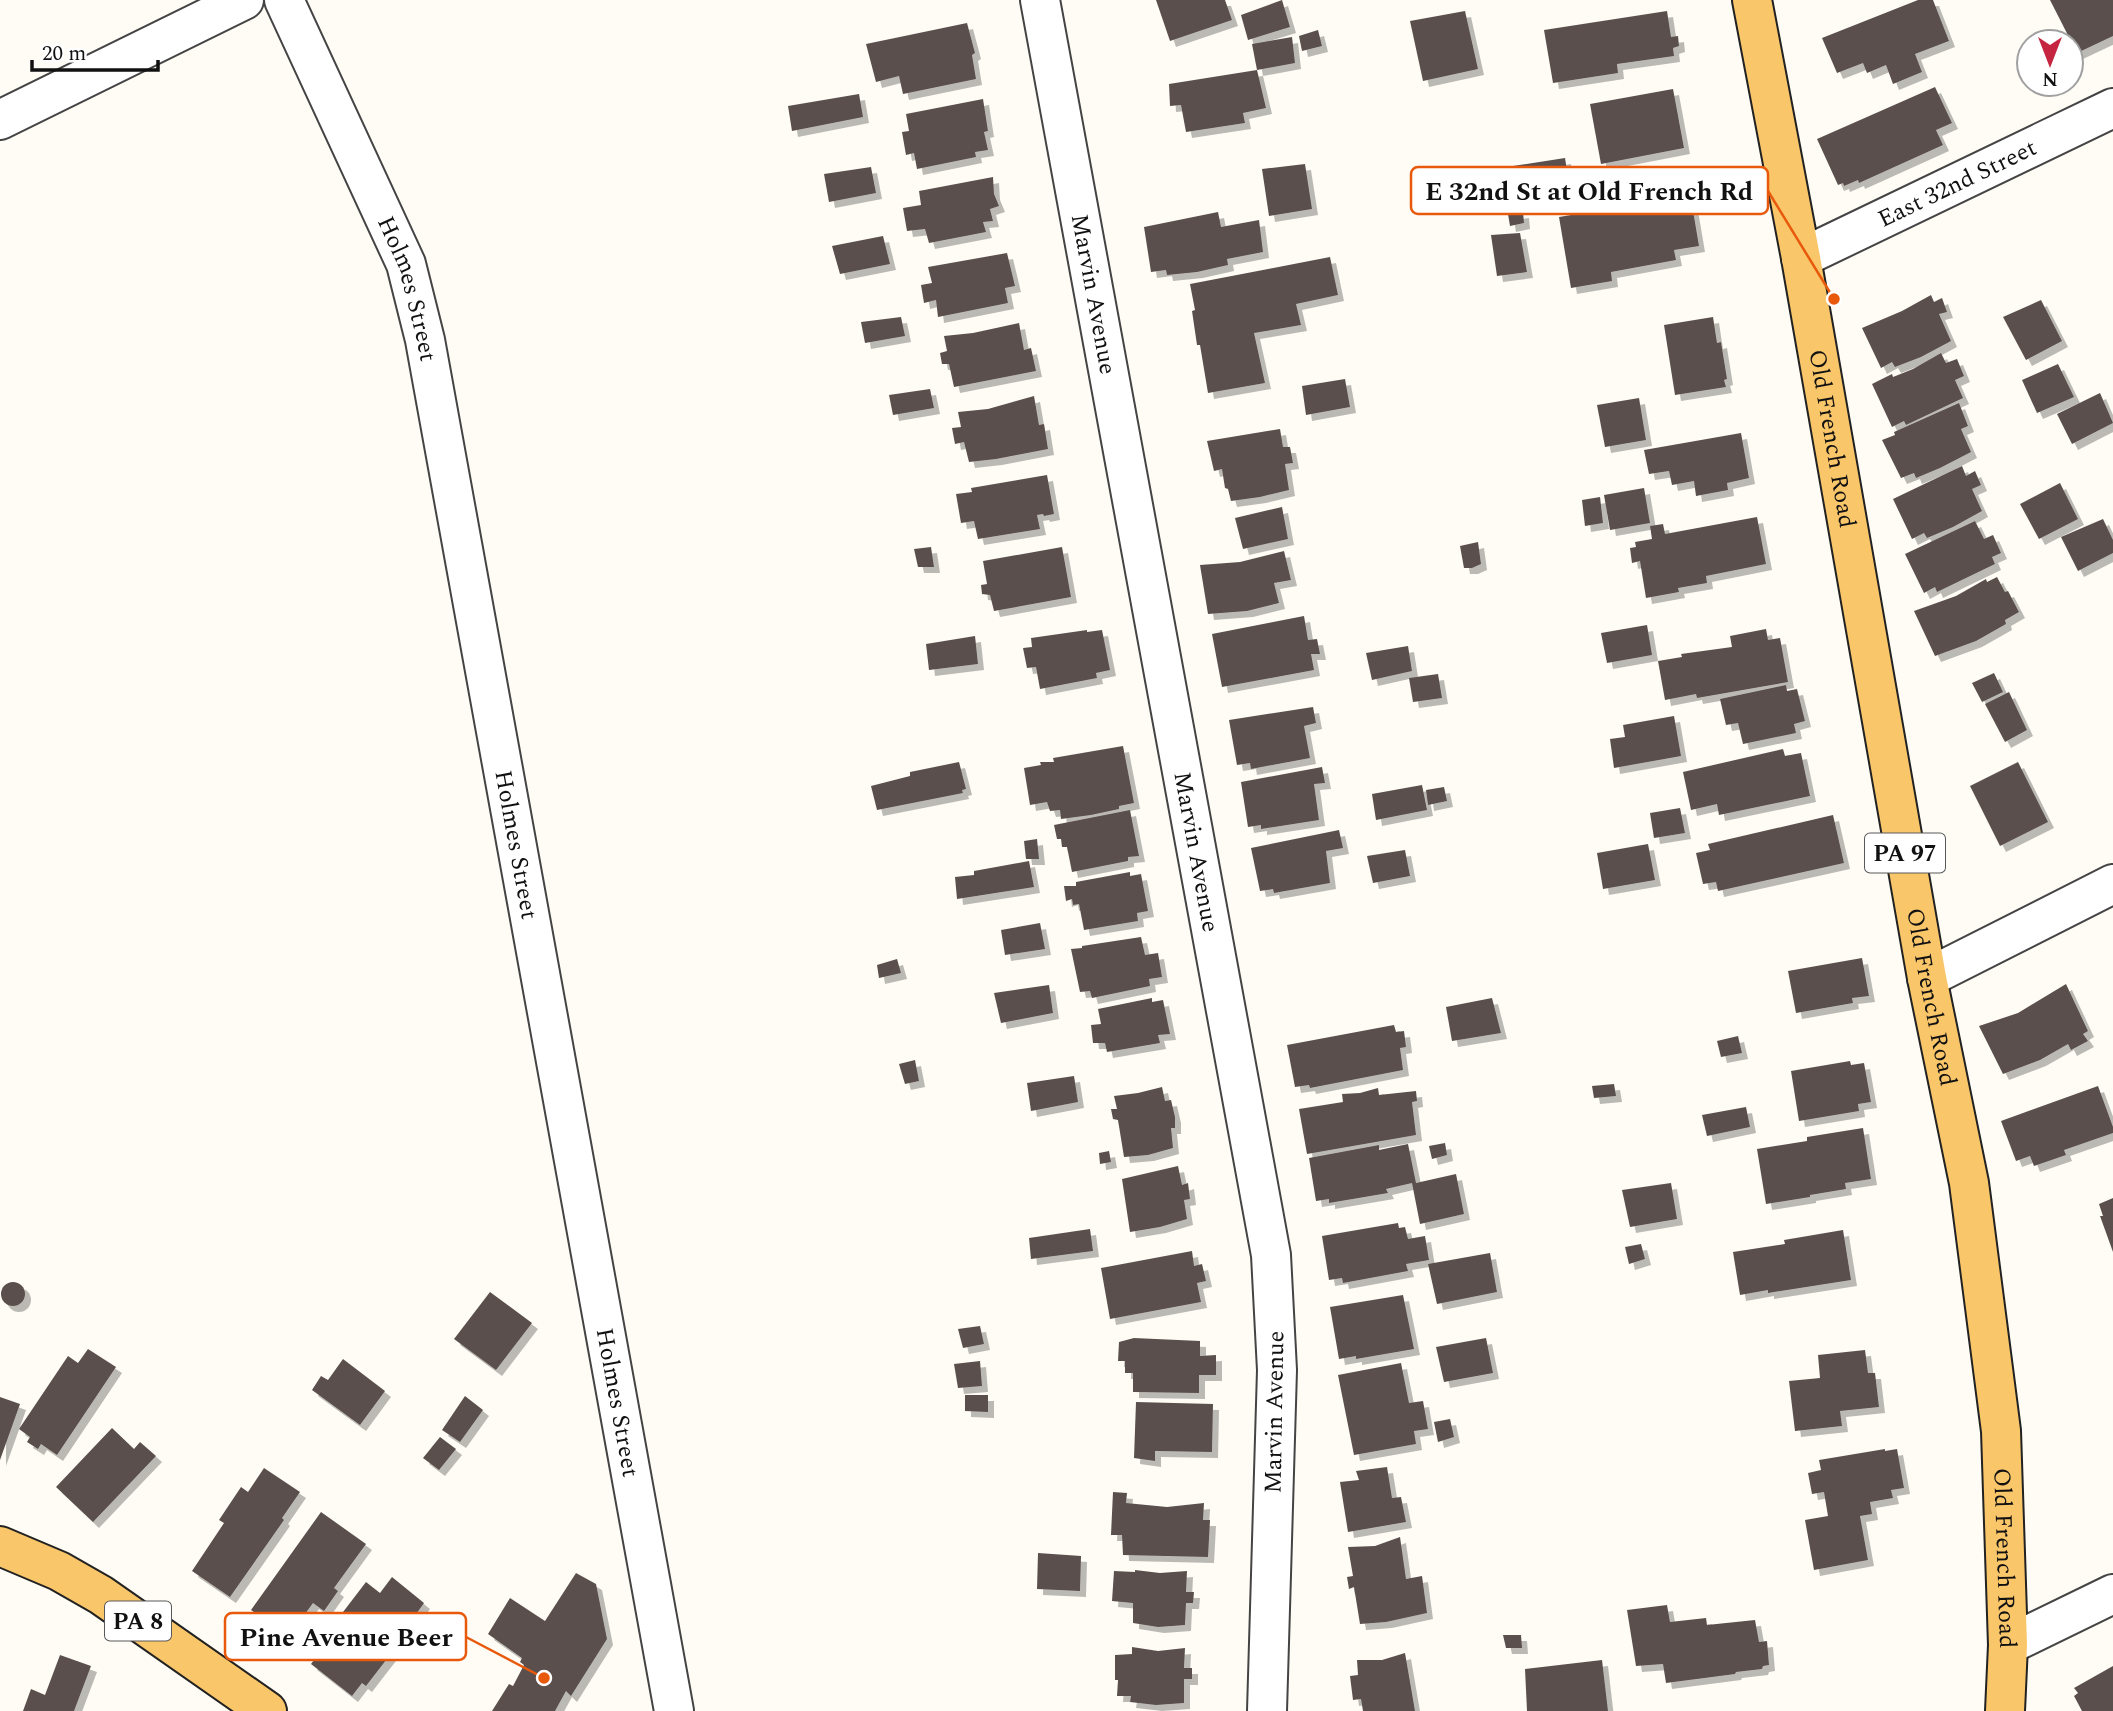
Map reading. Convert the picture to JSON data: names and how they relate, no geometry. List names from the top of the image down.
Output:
{
  "streets": {
    "main road": ["Old French Road", "PA 97", "PA 8"],
    "street": ["East 32nd Street", "Holmes Street", "Marvin Avenue"]
  },
  "crossings": [
    ["East 32nd Street", "Old French Road"]
  ],
  "places": ["E 32nd St at Old French Rd", "Pine Avenue Beer"],
  "scale_bar": "20 m",
  "north": "bottom"
}
